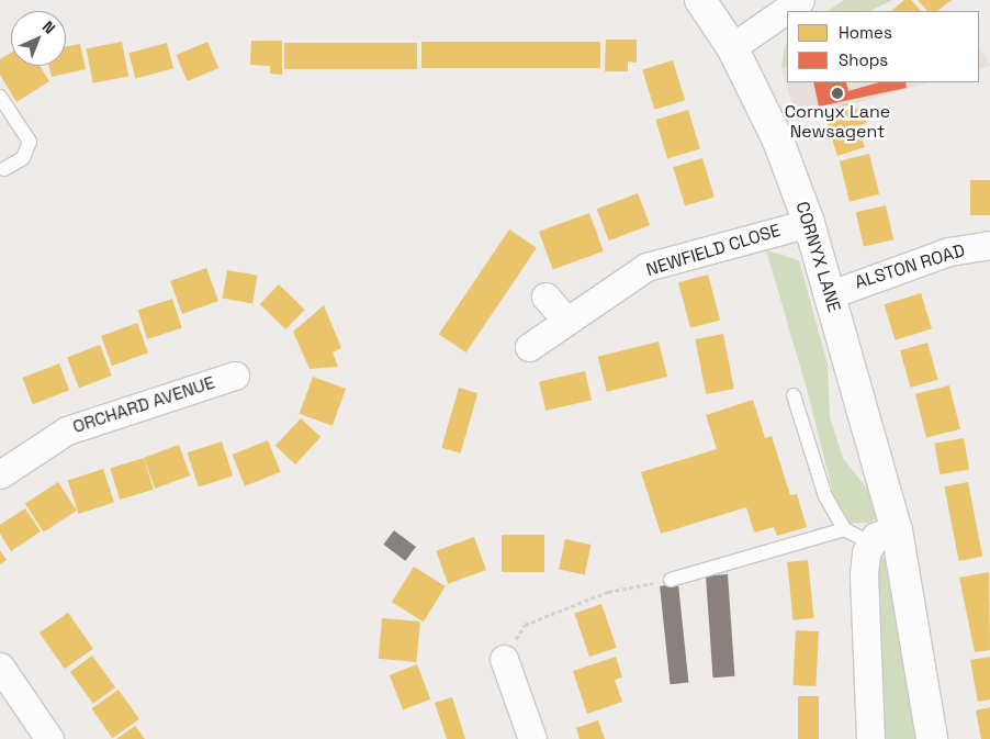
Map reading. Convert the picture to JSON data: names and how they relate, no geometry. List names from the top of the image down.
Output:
{
  "streets": {
    "street": [
      "NEWFIELD CLOSE",
      "CORNYX LANE",
      "ALSTON ROAD",
      "ORCHARD AVENUE"
    ]
  },
  "crossings": [
    ["NEWFIELD CLOSE", "CORNYX LANE"],
    ["CORNYX LANE", "ALSTON ROAD"]
  ],
  "places": ["Cornyx Lane Newsagent"],
  "legend": ["Homes", "Shops"],
  "north": "top right"
}
